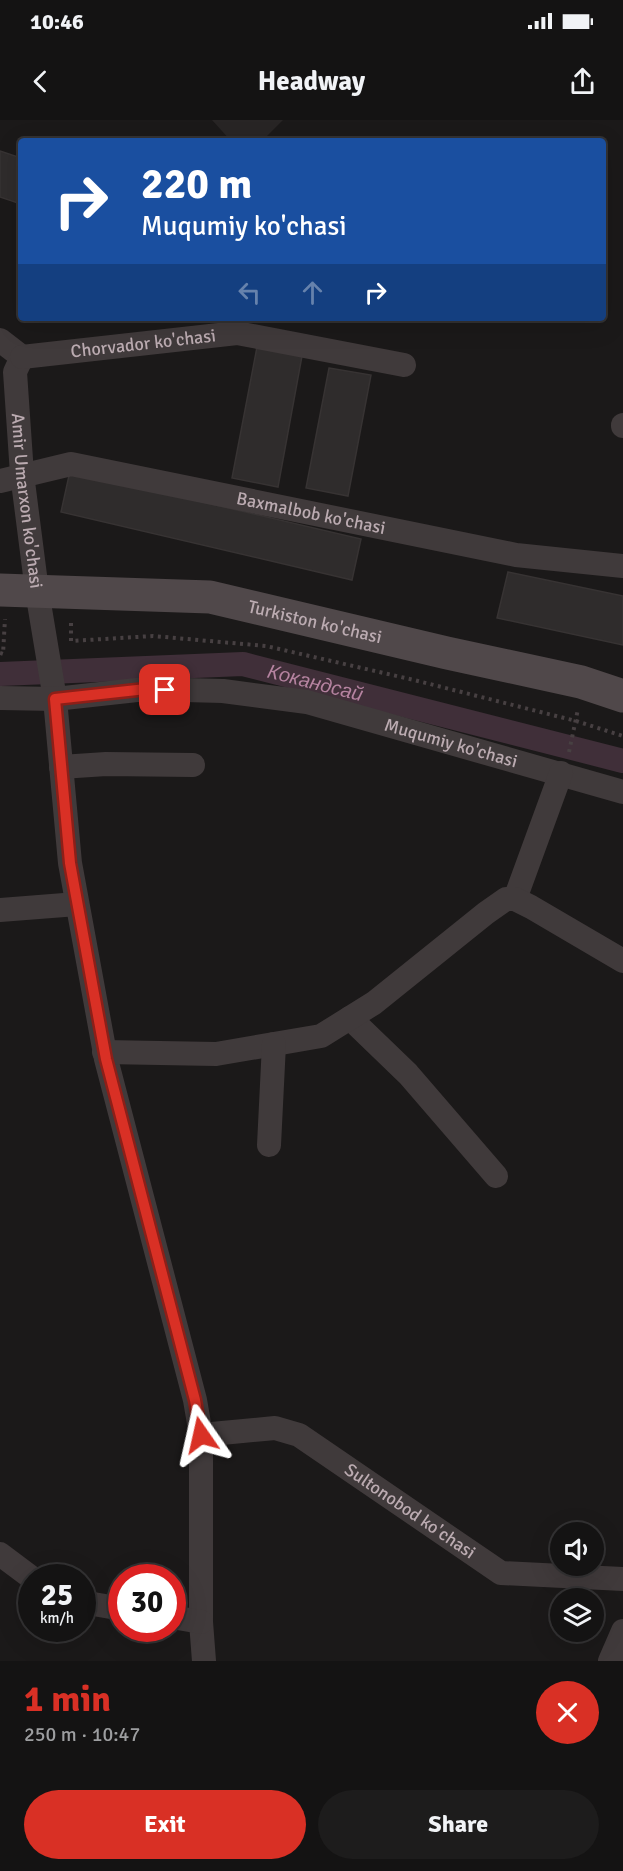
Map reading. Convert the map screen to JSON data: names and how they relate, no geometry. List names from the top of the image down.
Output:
{
  "streets": {
    "main road": ["Turkiston ko'chasi"],
    "street": [
      "Chorvador ko'chasi",
      "Amir Umarxon ko'chasi",
      "Baxmalbob ko'chasi",
      "Muqumiy ko'chasi",
      "Sultonobod ko'chasi"
    ]
  },
  "crossings": [
    ["Chorvador ko'chasi", "Amir Umarxon ko'chasi"],
    ["Amir Umarxon ko'chasi", "Baxmalbob ko'chasi"],
    ["Amir Umarxon ko'chasi", "Turkiston ko'chasi"],
    ["Amir Umarxon ko'chasi", "Muqumiy ko'chasi"]
  ],
  "water": ["Кокандсай"],
  "page": {
    "status": "10:46",
    "header": "Headway",
    "turn": ["220 m", "Muqumiy ko'chasi"],
    "speed": "25 km/h",
    "limit": "30",
    "heading": ["1 min", "250 m · 10:47"],
    "buttons": ["Exit", "Share"]
  }
}
